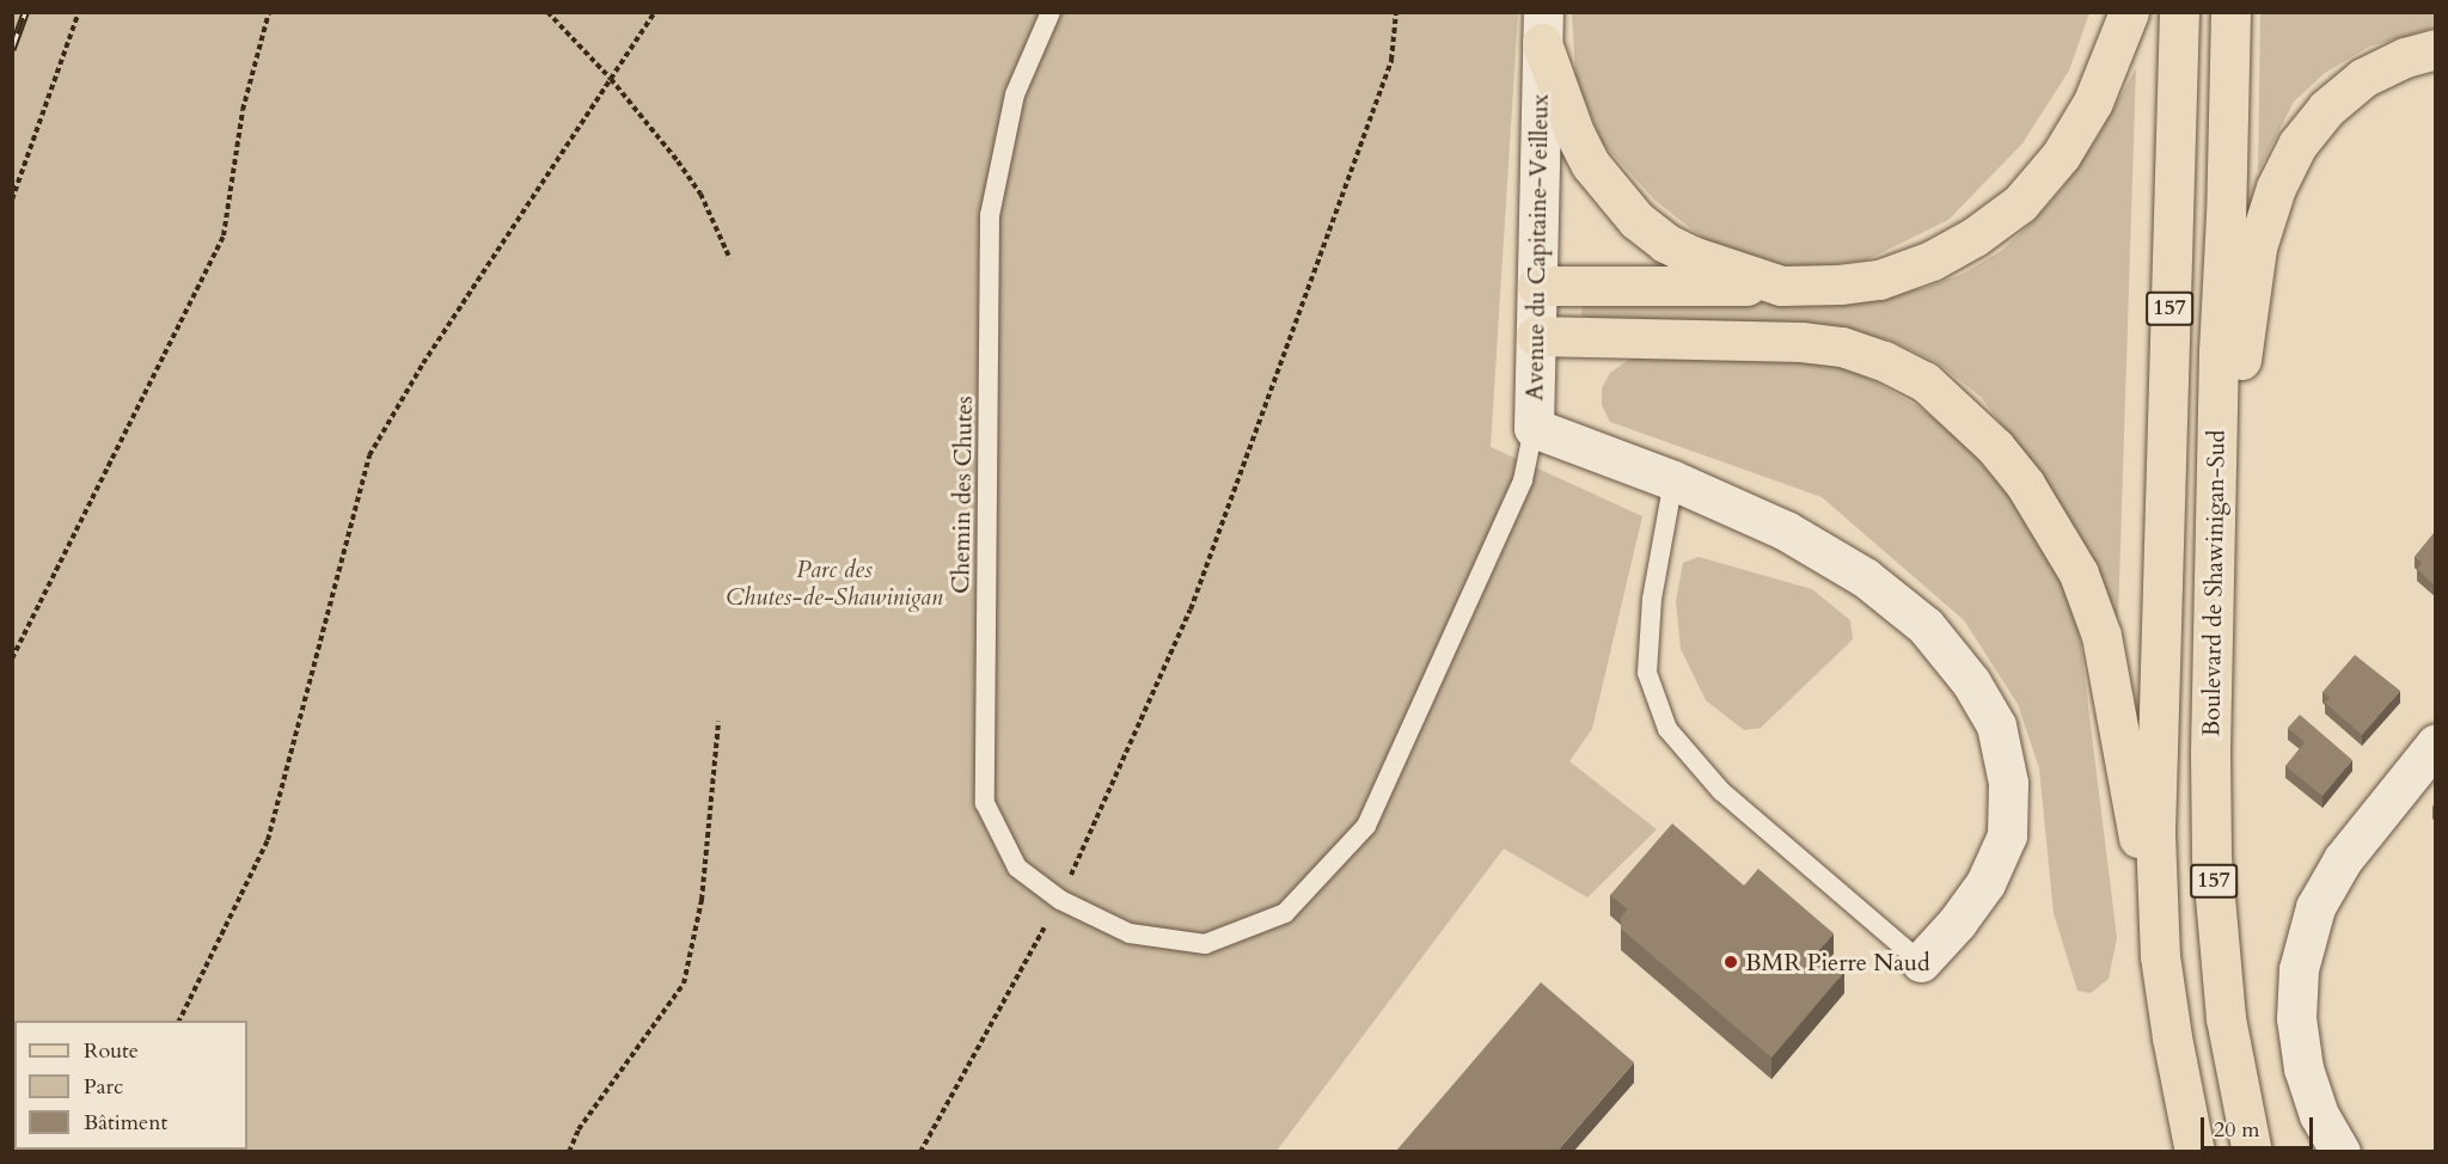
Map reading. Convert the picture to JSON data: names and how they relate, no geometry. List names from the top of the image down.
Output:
{
  "streets": {
    "main road": ["157", "Boulevard de Shawinigan-Sud"],
    "street": ["Avenue du Capitaine-Veilleux"],
    "lane": ["Chemin des Chutes"]
  },
  "crossings": [
    ["Avenue du Capitaine-Veilleux", "Chemin des Chutes"]
  ],
  "parks": ["Parc des Chutes-de-Shawinigan"],
  "places": ["BMR Pierre Naud"],
  "legend": ["Route", "Parc", "Bâtiment"],
  "scale_bar": "20 m"
}
